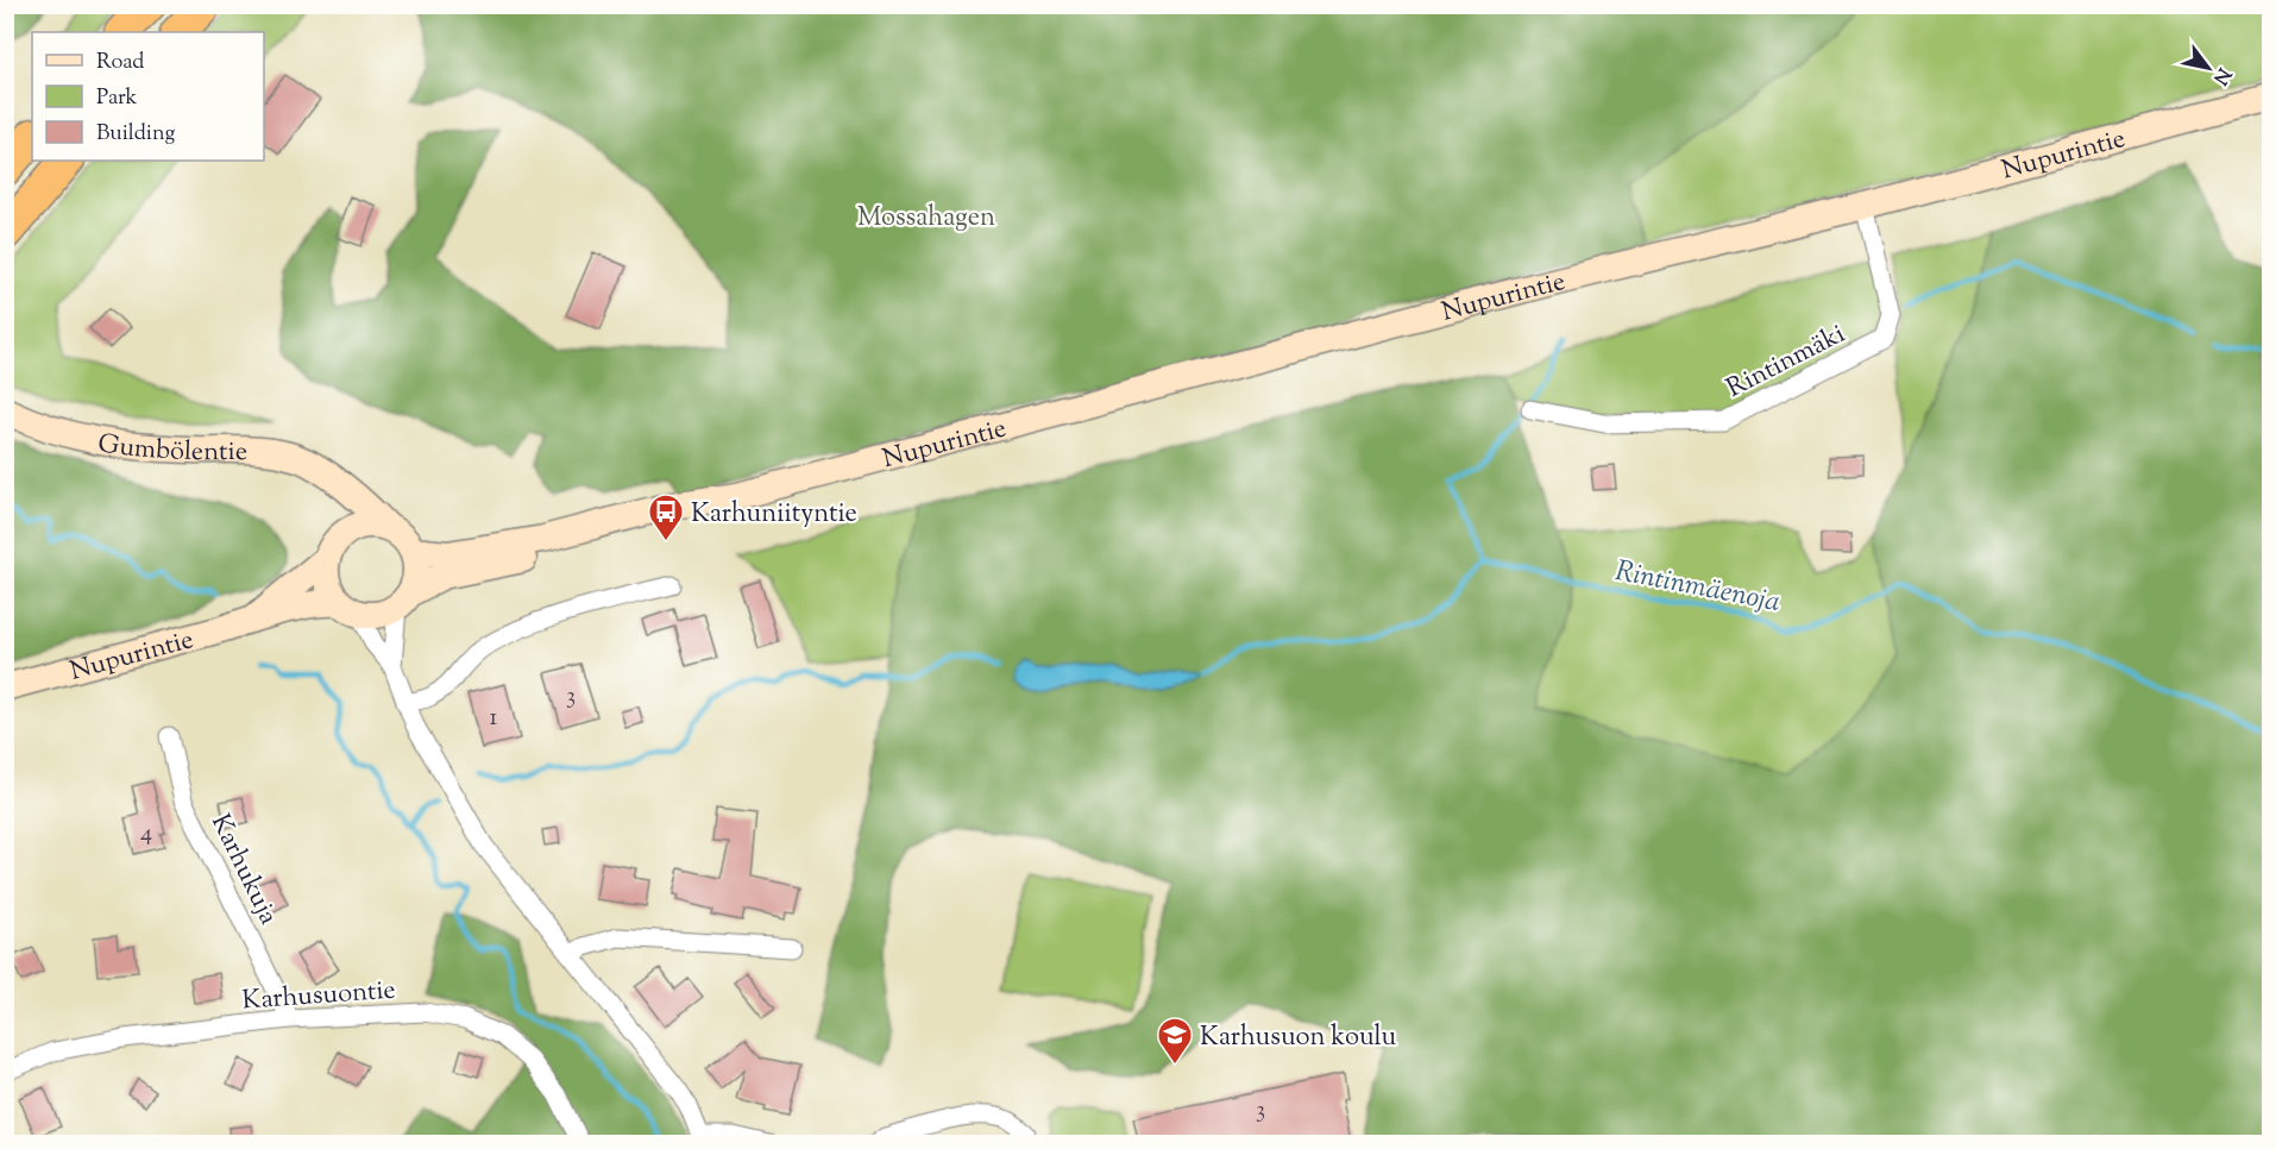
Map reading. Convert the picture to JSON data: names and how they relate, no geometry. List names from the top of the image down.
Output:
{
  "streets": {
    "main road": ["Nupurintie", "Gumbölentie"],
    "street": ["Rintinmäki", "Karhukuja", "Karhusuontie"]
  },
  "crossings": [
    ["Nupurintie", "Rintinmäki"],
    ["Nupurintie", "Gumbölentie"],
    ["Karhukuja", "Karhusuontie"]
  ],
  "water": ["Rintinmäenoja"],
  "parks": ["Mossahagen"],
  "places": {
    "bus stop": ["Karhuniityntie"],
    "school or university": ["Karhusuon koulu"]
  },
  "house_numbers": [
    "3",
    "1",
    "4",
    "3"
  ],
  "legend": ["Road", "Park", "Building"],
  "north": "bottom right"
}
